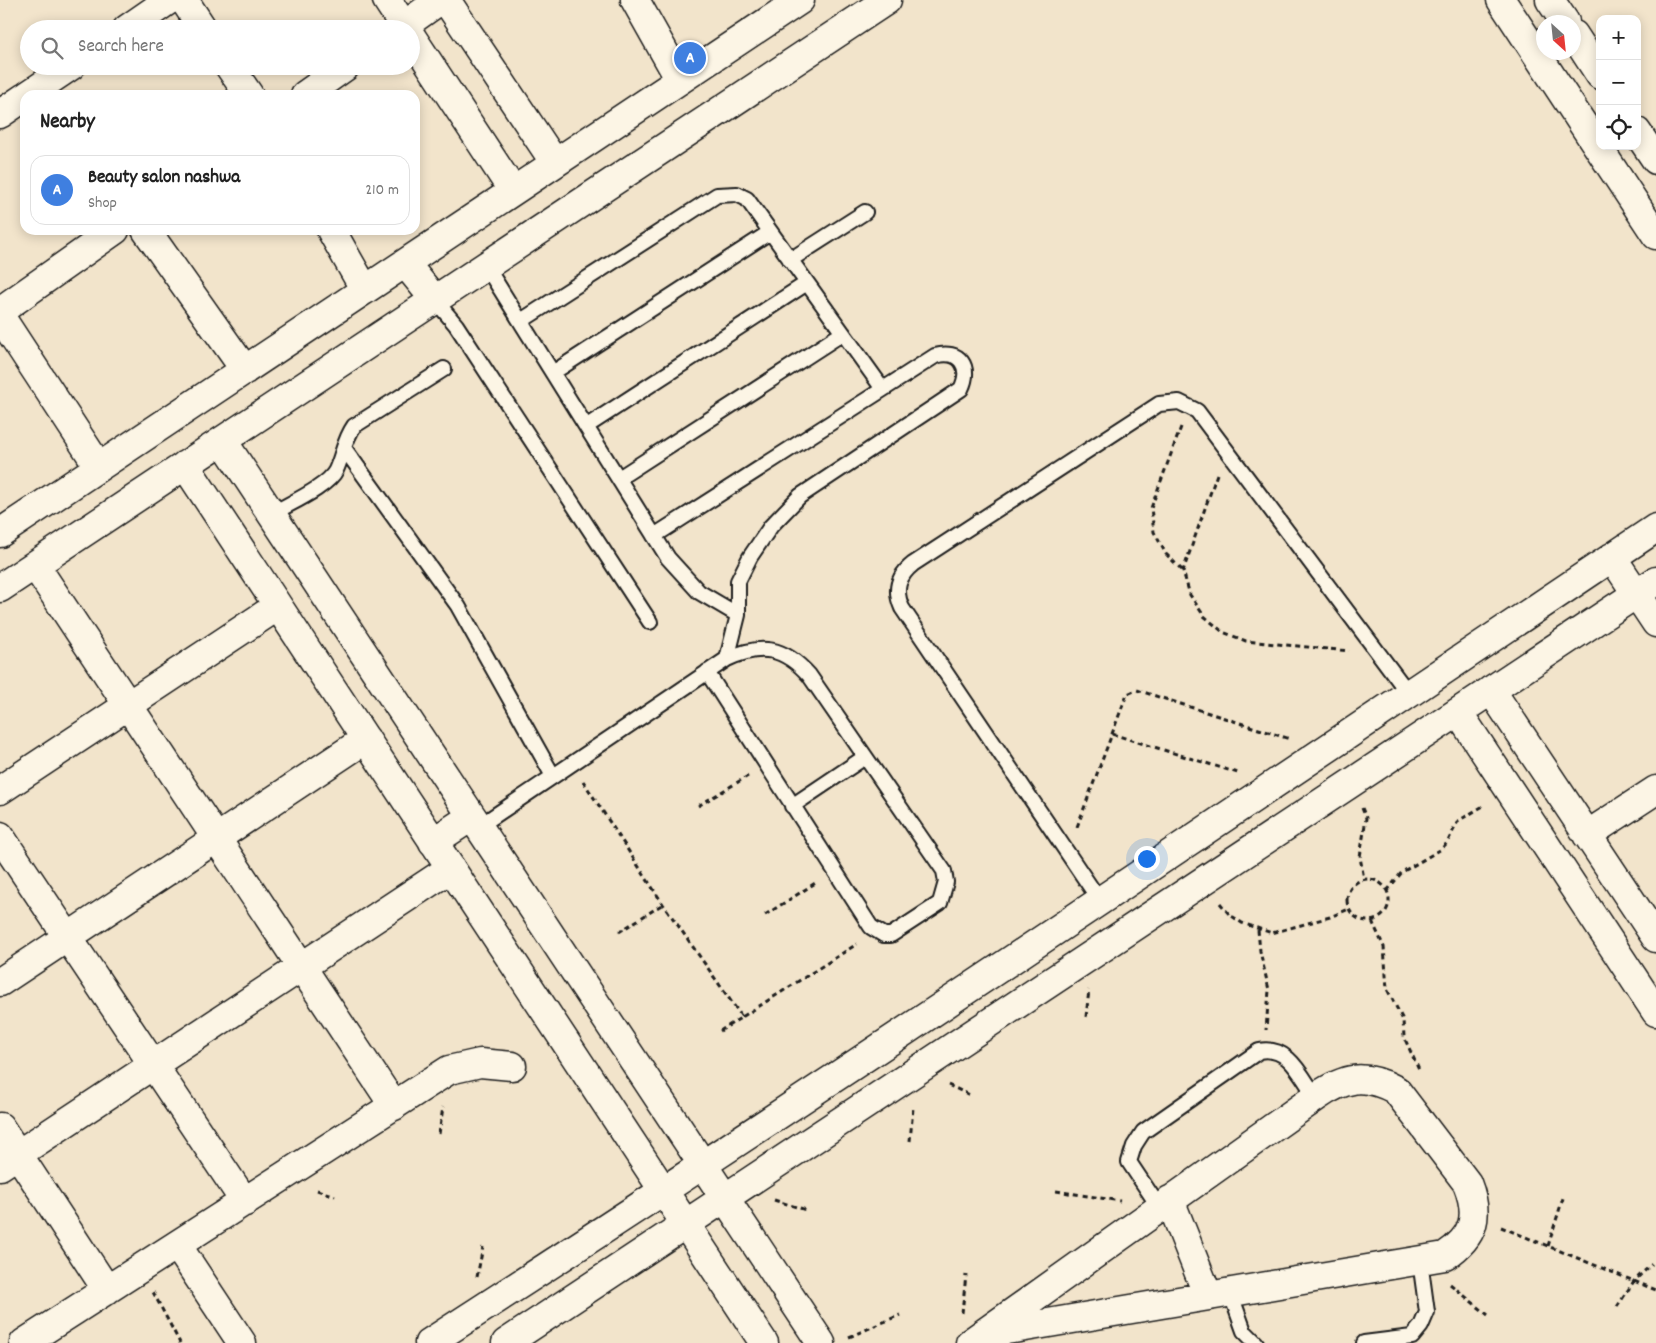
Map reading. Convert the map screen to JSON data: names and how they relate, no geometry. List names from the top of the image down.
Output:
{
  "north": "bottom right",
  "page": {
    "map_buttons": ["+", "−"],
    "search": "Search here",
    "pins": "A",
    "heading": "Nearby",
    "list": [
      {
        "mark": "A",
        "name": "Beauty salon nashwa",
        "note": "Shop",
        "value": "210 m"
      }
    ]
  }
}
